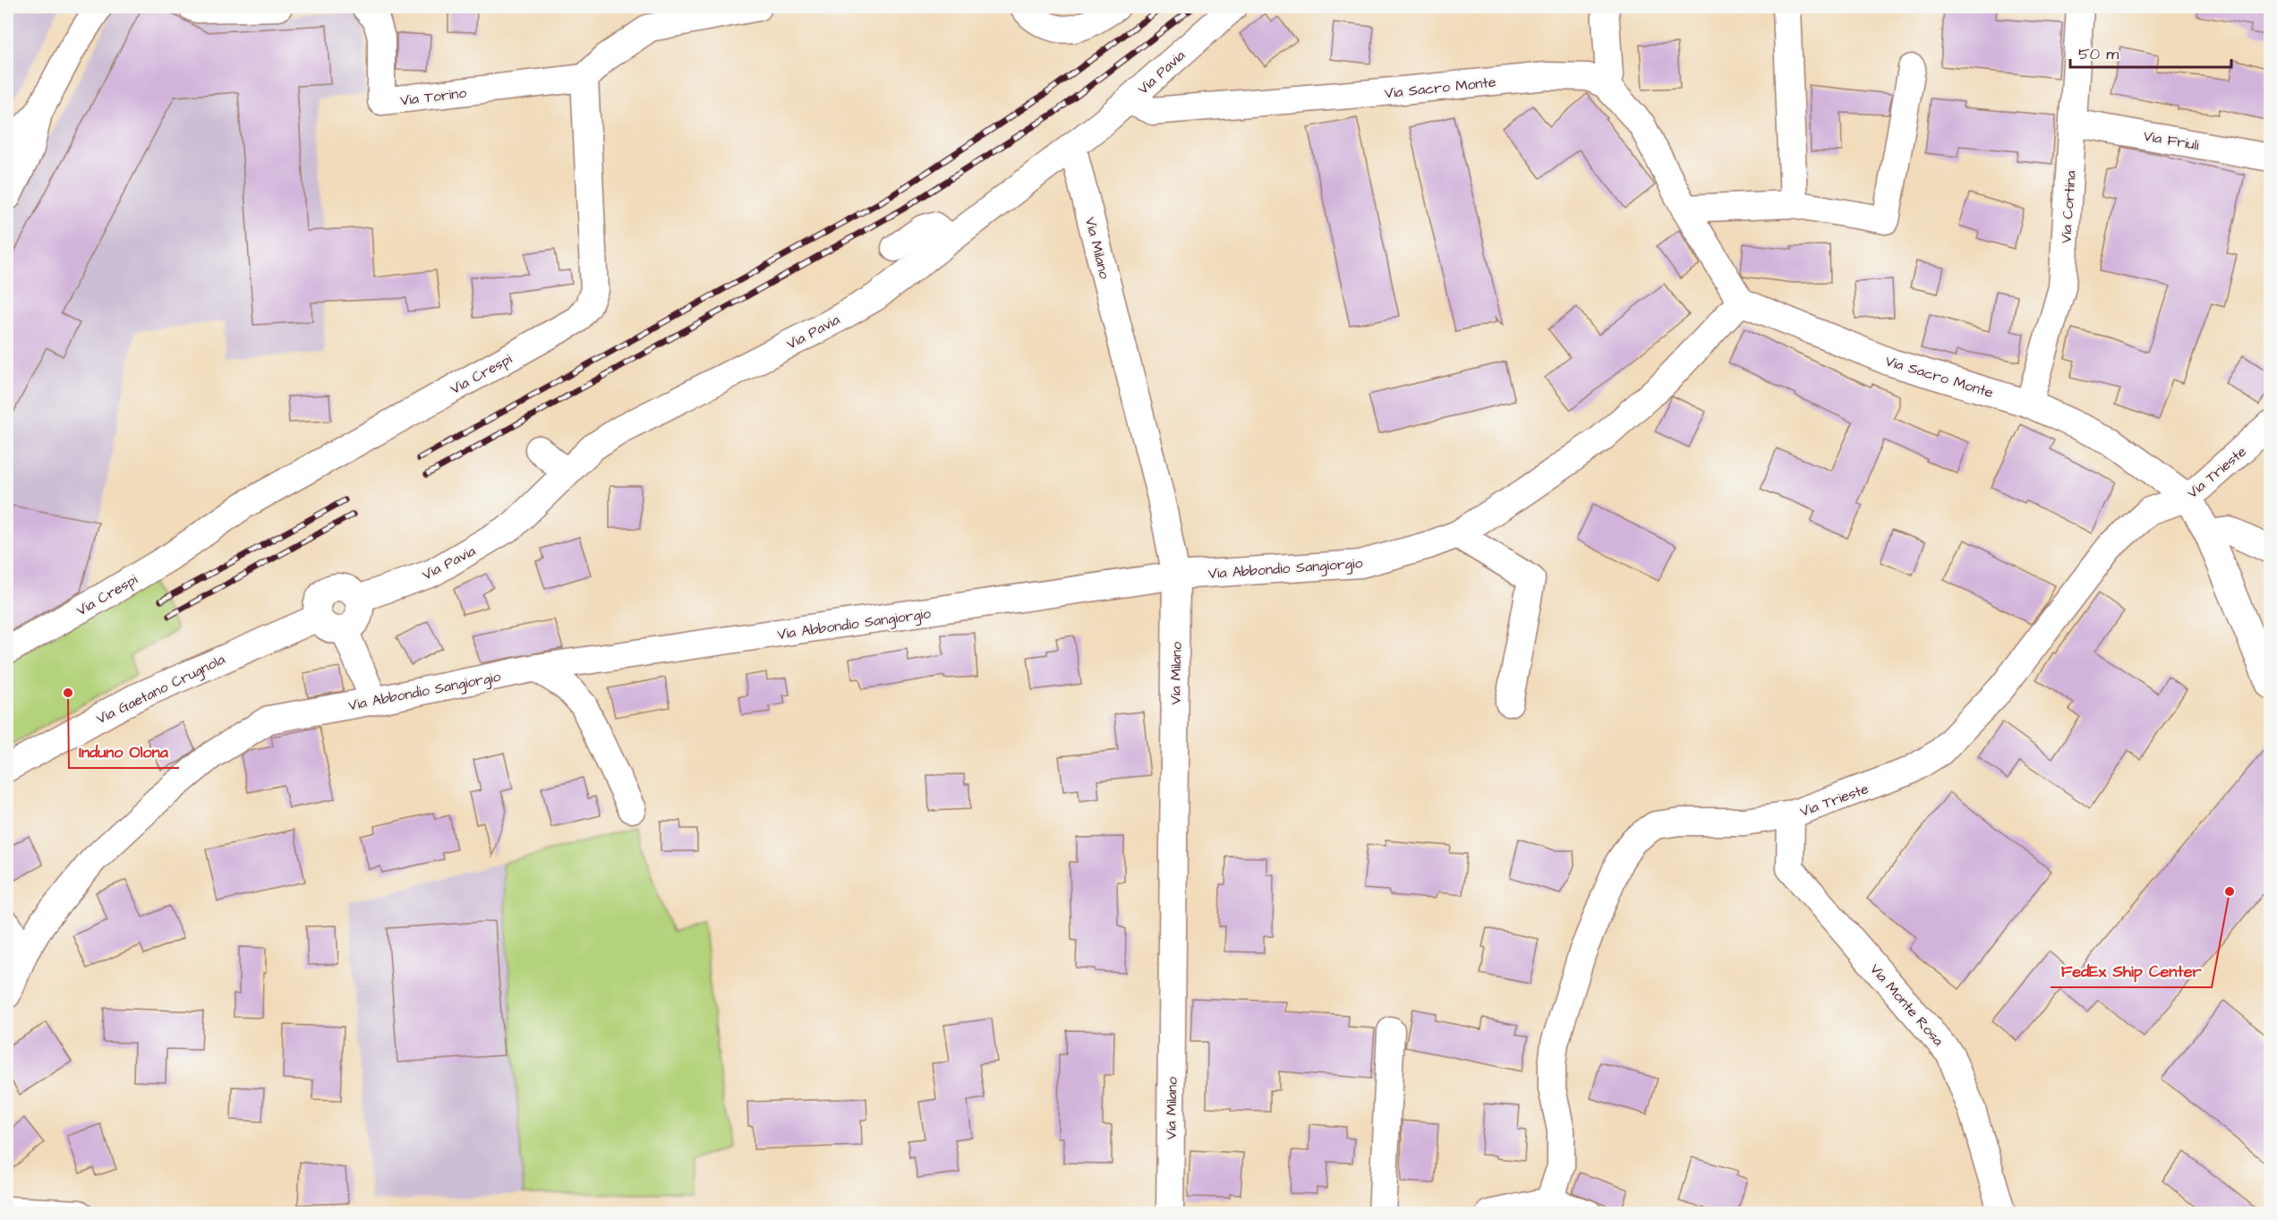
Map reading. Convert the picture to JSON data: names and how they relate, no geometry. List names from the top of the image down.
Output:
{
  "streets": {
    "street": [
      "Via Pavia",
      "Via Sacro Monte",
      "Via Torino",
      "Via Friuli",
      "Via Cortina",
      "Via Milano",
      "Via Crespi",
      "Via Trieste",
      "Via Abbondio Sangiorgio",
      "Via Gaetano Crugnola",
      "Via Monte Rosa"
    ]
  },
  "crossings": [
    ["Via Pavia", "Via Sacro Monte"],
    ["Via Pavia", "Via Milano"],
    ["Via Pavia", "Via Gaetano Crugnola"],
    ["Via Sacro Monte", "Via Cortina"],
    ["Via Sacro Monte", "Via Trieste"],
    ["Via Sacro Monte", "Via Abbondio Sangiorgio"],
    ["Via Torino", "Via Crespi"],
    ["Via Friuli", "Via Cortina"],
    ["Via Milano", "Via Abbondio Sangiorgio"],
    ["Via Trieste", "Via Monte Rosa"]
  ],
  "places": ["Induno Olona", "FedEx Ship Center"],
  "scale_bar": "50 m"
}
